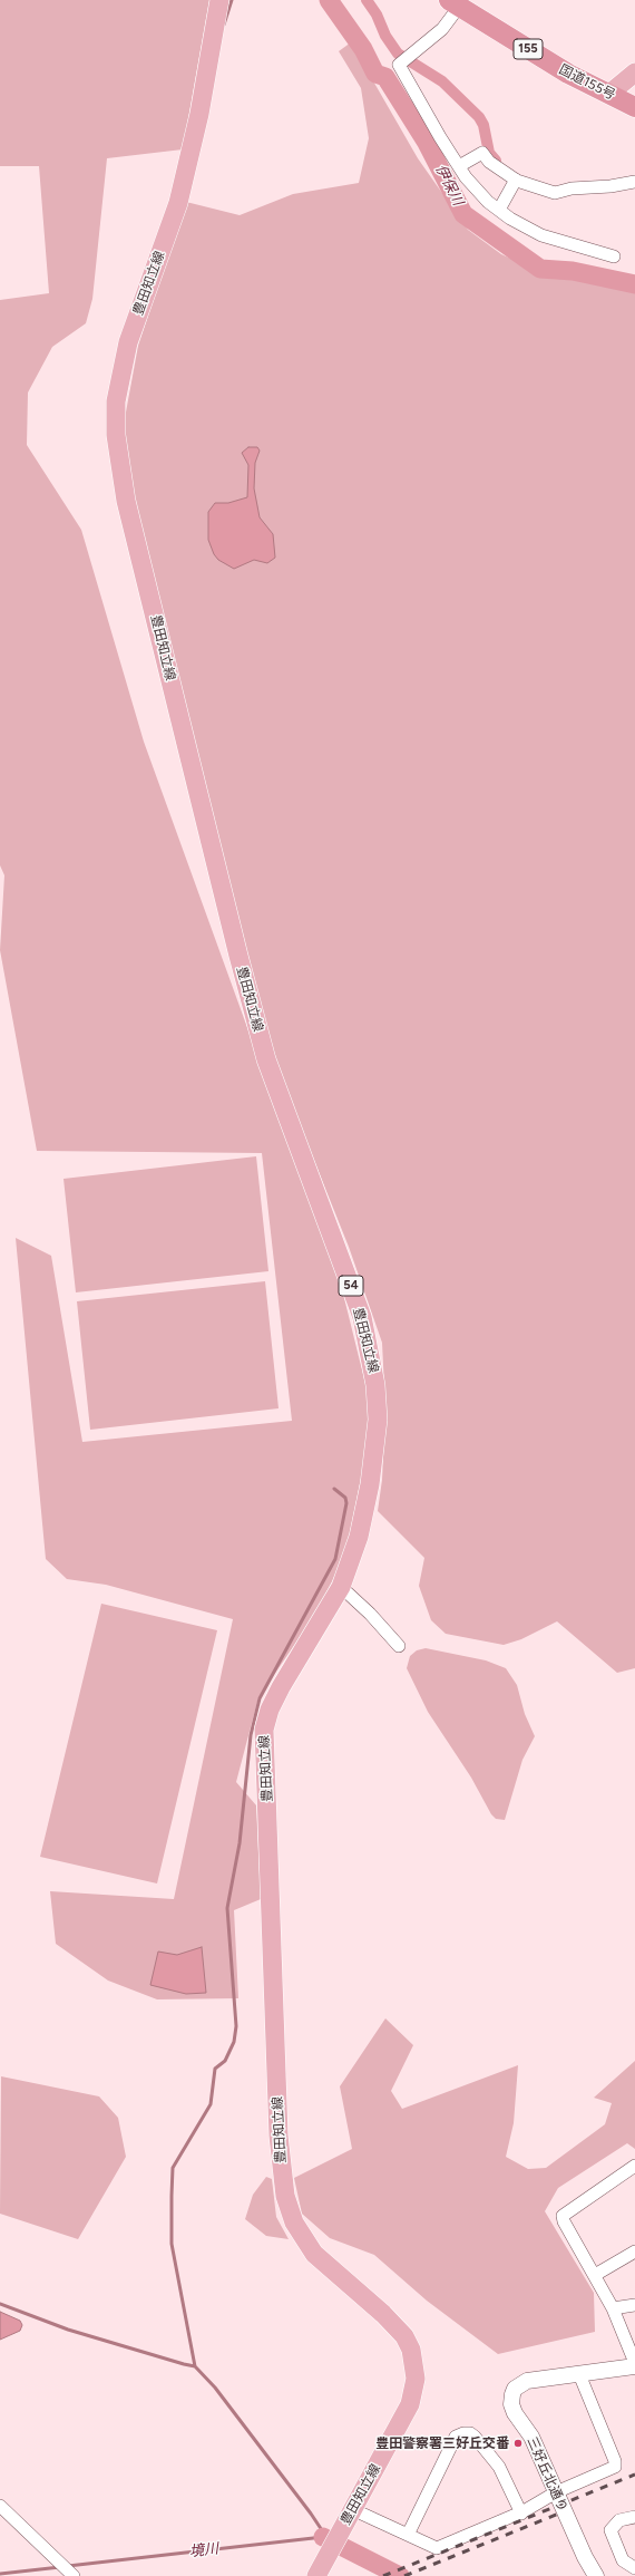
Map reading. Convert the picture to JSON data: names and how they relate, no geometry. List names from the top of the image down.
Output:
{
  "streets": {
    "highway": ["155", "国道155号"],
    "main road": ["豊田知立線", "54"],
    "street": ["三好丘北通り"]
  },
  "water": ["伊保川", "境川"],
  "places": ["豊田警察署三好丘交番"]
}
